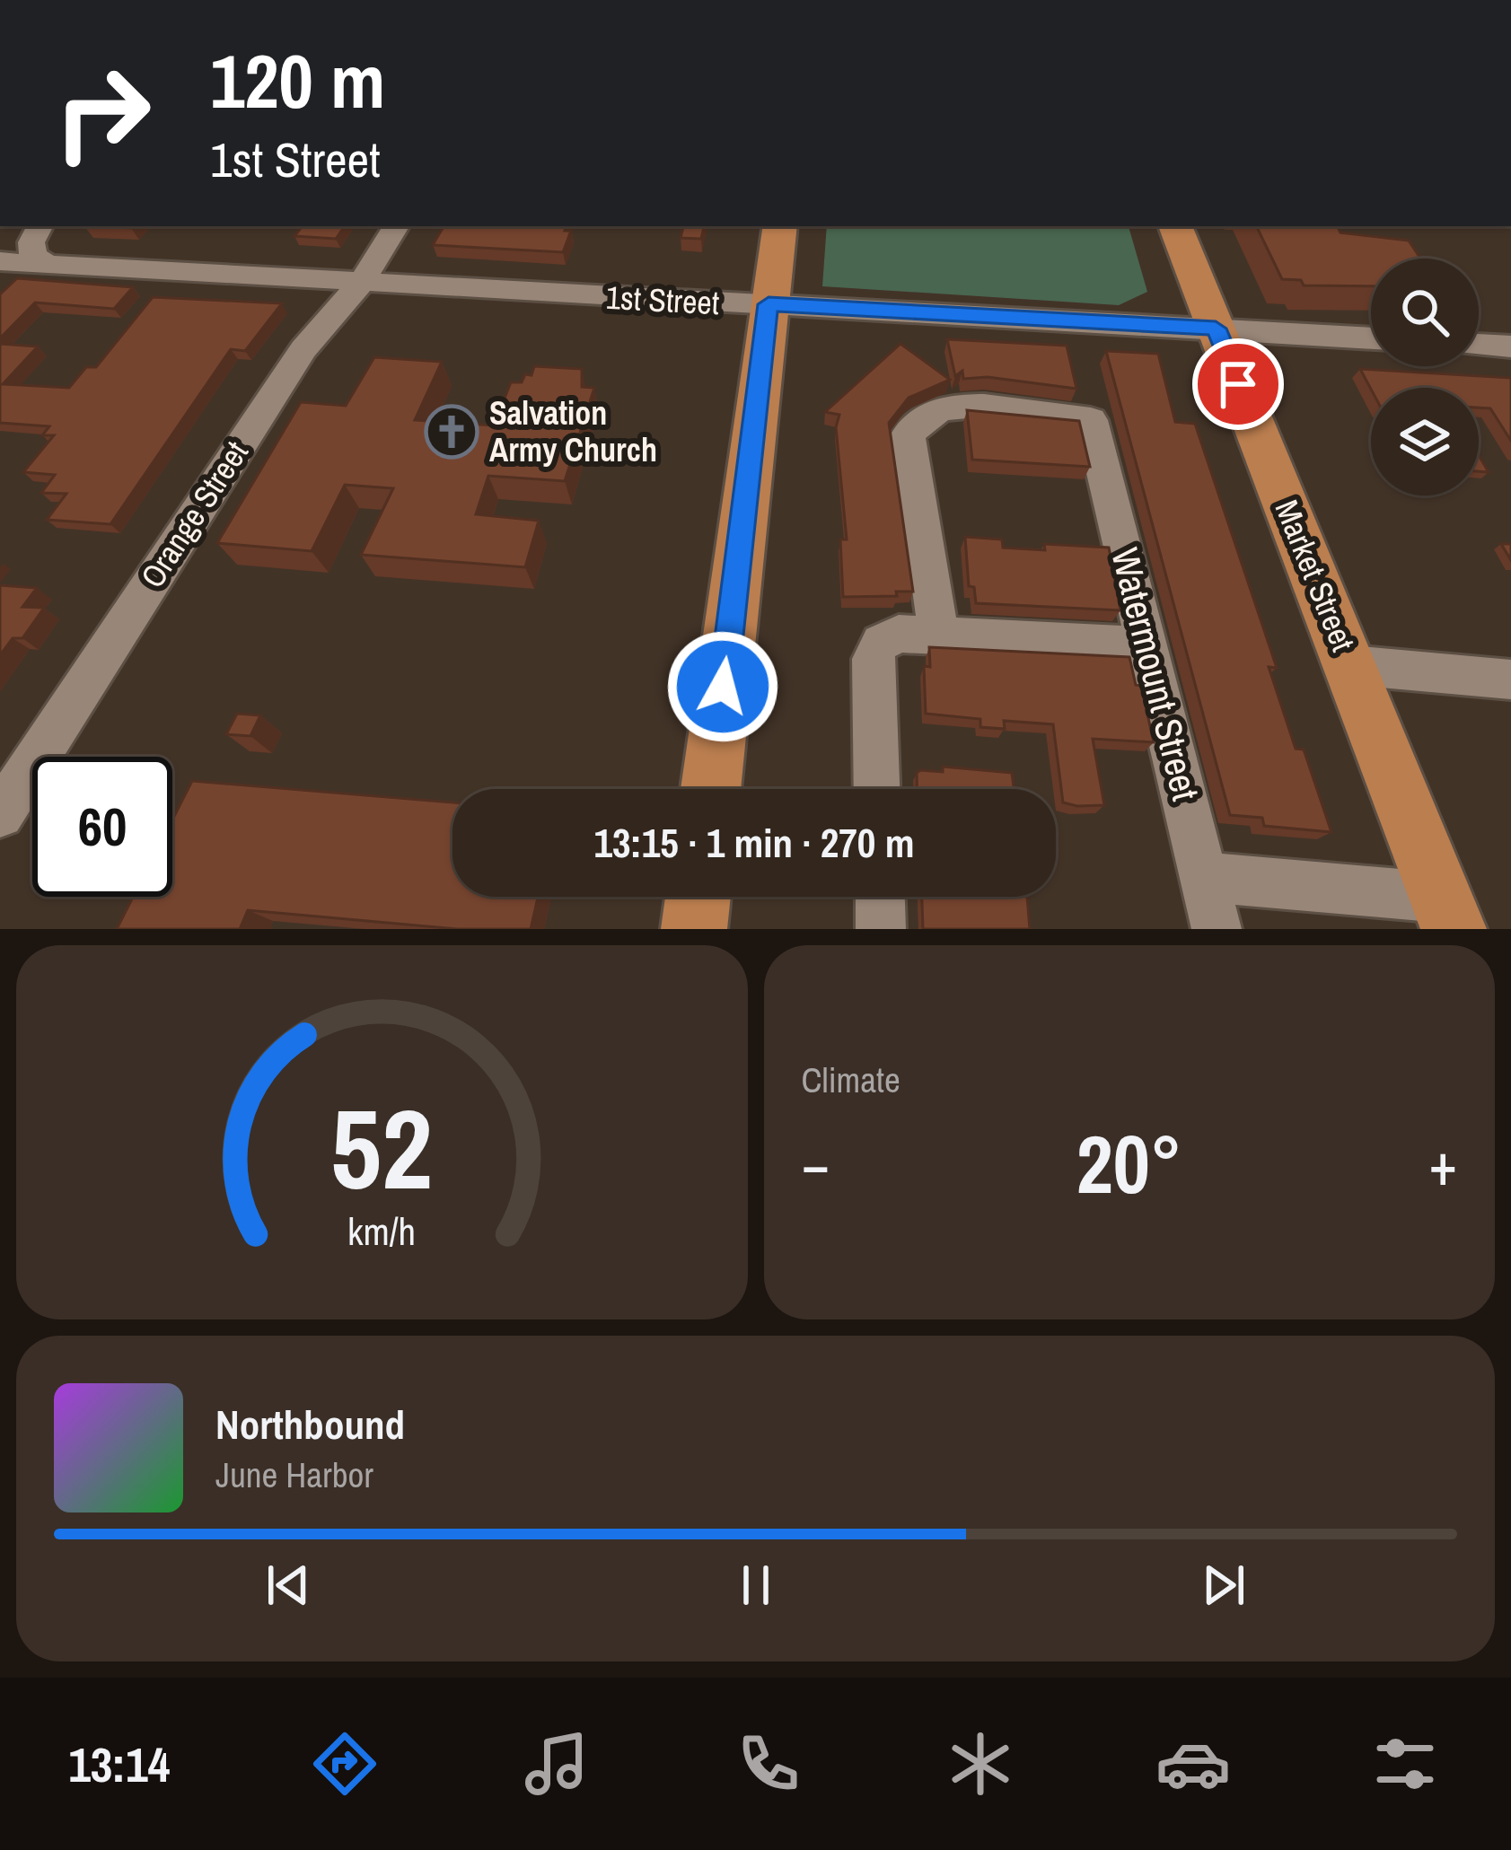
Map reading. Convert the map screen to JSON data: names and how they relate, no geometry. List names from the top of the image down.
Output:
{
  "streets": {
    "main road": ["Market Street"],
    "street": ["1st Street", "Orange Street", "Watermount Street"]
  },
  "crossings": [
    ["1st Street", "Orange Street"],
    ["1st Street", "Market Street"]
  ],
  "places": {
    "church": ["Salvation Army Church"]
  },
  "page": {
    "turn": ["120 m", "1st Street"],
    "limit": "60",
    "trip": "13:15 · 1 min · 270 m",
    "tile": "Climate",
    "heat": ["−", "20°", "+"],
    "song": ["Northbound", "June Harbor"],
    "tabs": "13:14",
    "gauge": ["52", "km/h"]
  }
}
